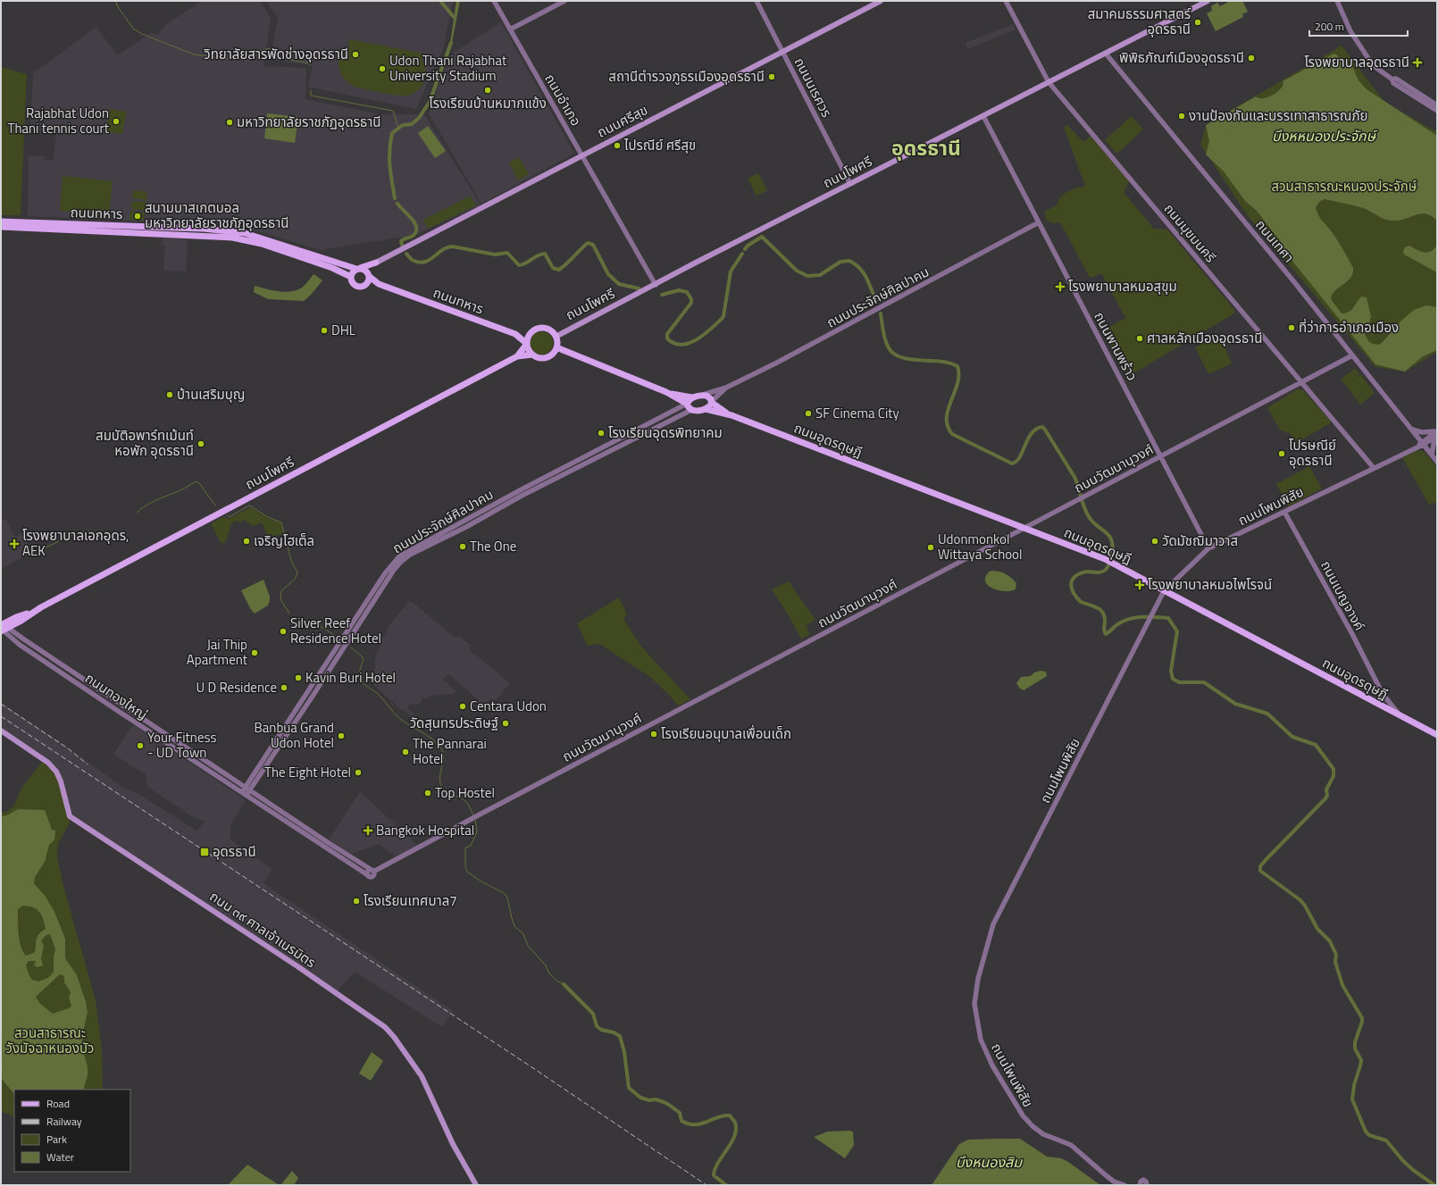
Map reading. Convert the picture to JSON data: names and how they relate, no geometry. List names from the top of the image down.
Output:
{
  "streets": {
    "main road": [
      "ถนนศรีสุข",
      "ถนนโพศรี",
      "ถนนทหาร",
      "ถนนอุดรดุษฎี",
      "ถนน ๓๙ ศาลเจ้าเนรมิตร"
    ],
    "street": [
      "ถนนนเรศวร",
      "ถนนอำเภอ",
      "ถนนมุขมนครี",
      "ถนนเทศา",
      "ถนนประจักษ์ศิลปาคม",
      "ถนนพานพร้าว",
      "ถนนวัฒนานุวงศ์",
      "ถนนโพนพิสัย",
      "ถนนเบญจางค์",
      "ถนนทองใหญ่"
    ]
  },
  "crossings": [
    ["ถนนนเรศวร", "ถนนศรีสุข"],
    ["ถนนนเรศวร", "ถนนโพศรี"],
    ["ถนนอำเภอ", "ถนนศรีสุข"],
    ["ถนนอำเภอ", "ถนนโพศรี"],
    ["ถนนโพศรี", "ถนนทหาร"],
    ["ถนนโพศรี", "ถนนมุขมนครี"],
    ["ถนนโพศรี", "ถนนเทศา"],
    ["ถนนโพศรี", "ถนนพานพร้าว"],
    ["ถนนโพศรี", "ถนนทองใหญ่"],
    ["ถนนมุขมนครี", "ถนนวัฒนานุวงศ์"],
    ["ถนนมุขมนครี", "ถนนโพนพิสัย"],
    ["ถนนเทศา", "ถนนวัฒนานุวงศ์"],
    ["ถนนเทศา", "ถนนโพนพิสัย"],
    ["ถนนประจักษ์ศิลปาคม", "ถนนพานพร้าว"],
    ["ถนนประจักษ์ศิลปาคม", "ถนนอุดรดุษฎี"],
    ["ถนนประจักษ์ศิลปาคม", "ถนนทองใหญ่"],
    ["ถนนพานพร้าว", "ถนนวัฒนานุวงศ์"],
    ["ถนนพานพร้าว", "ถนนโพนพิสัย"],
    ["ถนนอุดรดุษฎี", "ถนนวัฒนานุวงศ์"],
    ["ถนนอุดรดุษฎี", "ถนนโพนพิสัย"],
    ["ถนนอุดรดุษฎี", "ถนนเบญจางค์"],
    ["ถนนวัฒนานุวงศ์", "ถนนทองใหญ่"],
    ["ถนนโพนพิสัย", "ถนนเบญจางค์"]
  ],
  "districts": ["อุดรธานี"],
  "water": ["บึงหหนองประจักษ์", "บึงหนองสิม"],
  "parks": ["สวนสาธารณะหนองประจักษ์", "สวนสาธารณะ วังมัจฉาหนองบัว"],
  "places": {
    "other": [
      "สมาคมธรรมศาสตร์ อุดรธานี",
      "วิทยาลัยสารพัดช่างอุดรธานี",
      "พิพิธภัณฑ์เมืองอุดรธานี",
      "Udon Thani Rajabhat University Stadium",
      "สถานีตำรวจภูธรเมืองอุดรธานี",
      "โรงเรียนบ้านหมากแข้ง",
      "งานป้องกันและบรรเทาสาธารณภัย",
      "Rajabhat Udon Thani tennis court",
      "มหาวิทยาลัยราชภัฏอุดรธานี",
      "ไปรณีย์ ศรีสุข",
      "สนามบาสเกตบอล มหาวิทยาลัยราชภัฏอุดรธานี",
      "ที่ว่าการอำเภอเมือง",
      "DHL",
      "ศาลหลักเมืองอุดรธานี",
      "บ้านเสริมบุญ",
      "SF Cinema City",
      "โรงเรียนอุดรพิทยาคม",
      "สมบัติอพาร์ทเม้นท์ หอพัก อุดรธานี",
      "โปรษณีย์ อุดรธานี",
      "เจริญโฮเต็ล",
      "วัดมัชฌิมาวาส",
      "The One",
      "Udonmonkol Wittaya School",
      "Silver Reef Residence Hotel",
      "Jai Thip Apartment",
      "Kavin Buri Hotel",
      "U D Residence",
      "Centara Udon",
      "วัดสุนทรประดิษฐ์",
      "โรงเรียนอนุบาลเพื่อนเด็ก",
      "Banbua Grand Udon Hotel",
      "Your Fitness - UD Town",
      "The Pannarai Hotel",
      "The Eight Hotel",
      "Top Hostel",
      "โรงเรียนเทศบาล7"
    ],
    "health": [
      "โรงพยาบาลอุดรธานี",
      "โรงพยาบาลหมอสุขุม",
      "โรงพยาบาลเอกอุดร, AEK",
      "โรงพยาบาลหมอไพโรจน์",
      "Bangkok Hospital"
    ],
    "transit": ["อุดรธานี"]
  },
  "legend": [
    "Road",
    "Railway",
    "Park",
    "Water"
  ],
  "scale_bar": "200 m"
}
